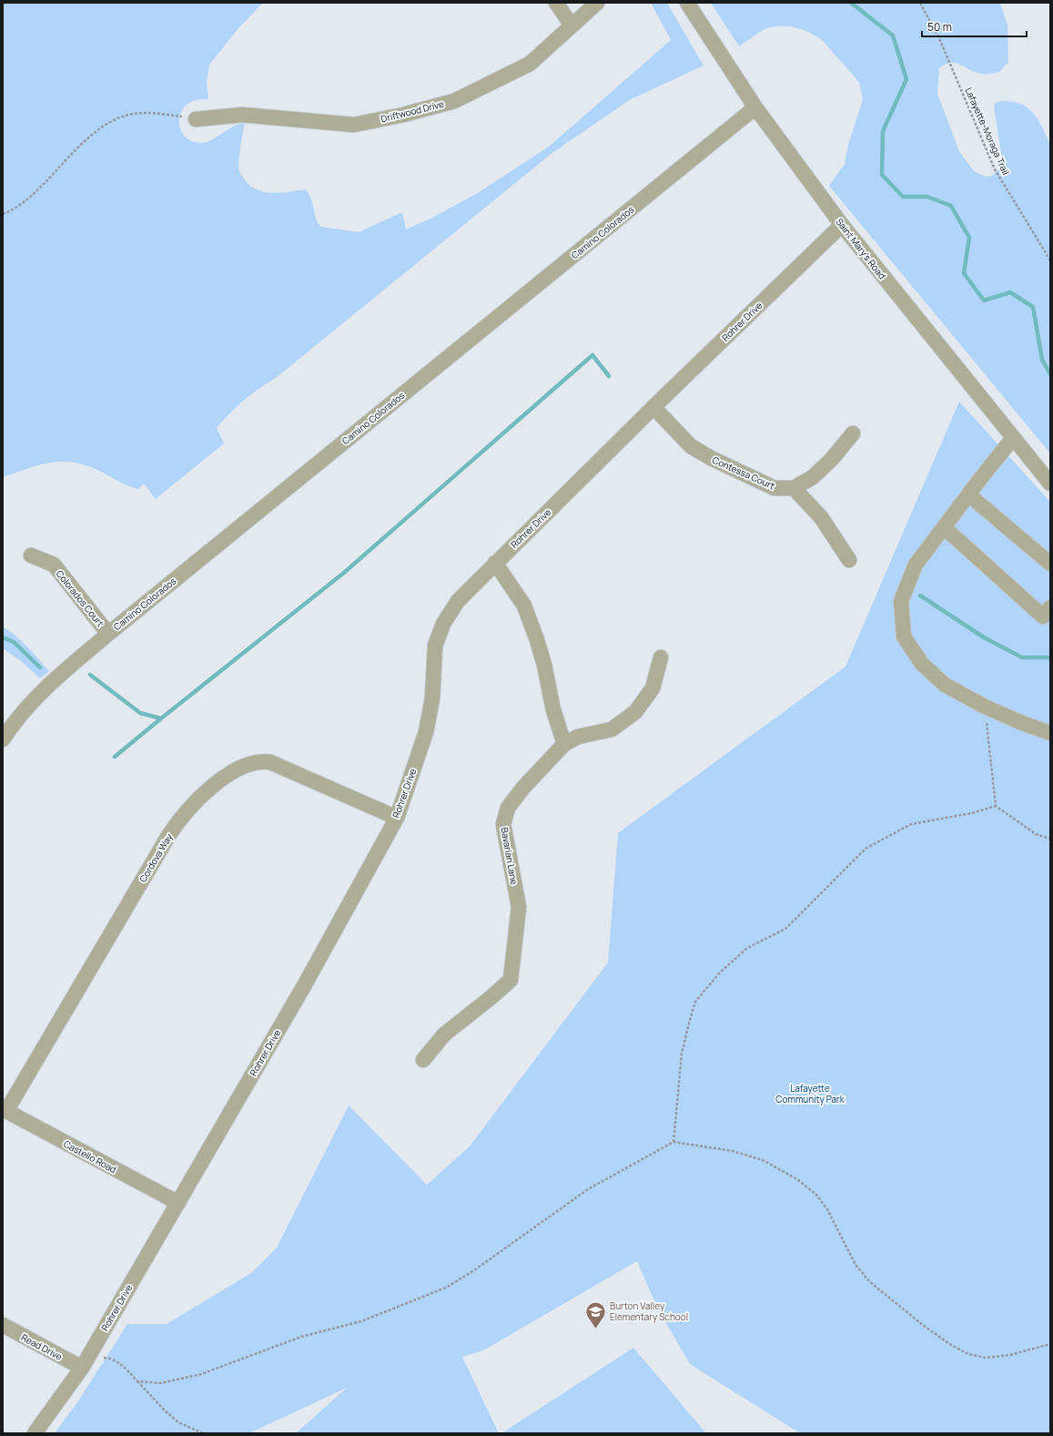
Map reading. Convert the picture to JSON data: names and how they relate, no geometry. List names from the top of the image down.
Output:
{
  "streets": {
    "street": [
      "Driftwood Drive",
      "Camino Colorados",
      "Saint Mary's Road",
      "Rohrer Drive",
      "Contessa Court",
      "Colorados Court",
      "Bavarian Lane",
      "Cordova Way",
      "Castello Road",
      "Read Drive"
    ],
    "path": ["Lafayette-Moraga Trail"]
  },
  "crossings": [
    ["Camino Colorados", "Saint Mary's Road"],
    ["Camino Colorados", "Colorados Court"],
    ["Saint Mary's Road", "Rohrer Drive"],
    ["Rohrer Drive", "Contessa Court"],
    ["Rohrer Drive", "Cordova Way"],
    ["Rohrer Drive", "Castello Road"],
    ["Rohrer Drive", "Read Drive"],
    ["Cordova Way", "Castello Road"]
  ],
  "parks": ["Lafayette Community Park"],
  "places": {
    "school or university": ["Burton Valley Elementary School"]
  },
  "scale_bar": "50 m"
}
